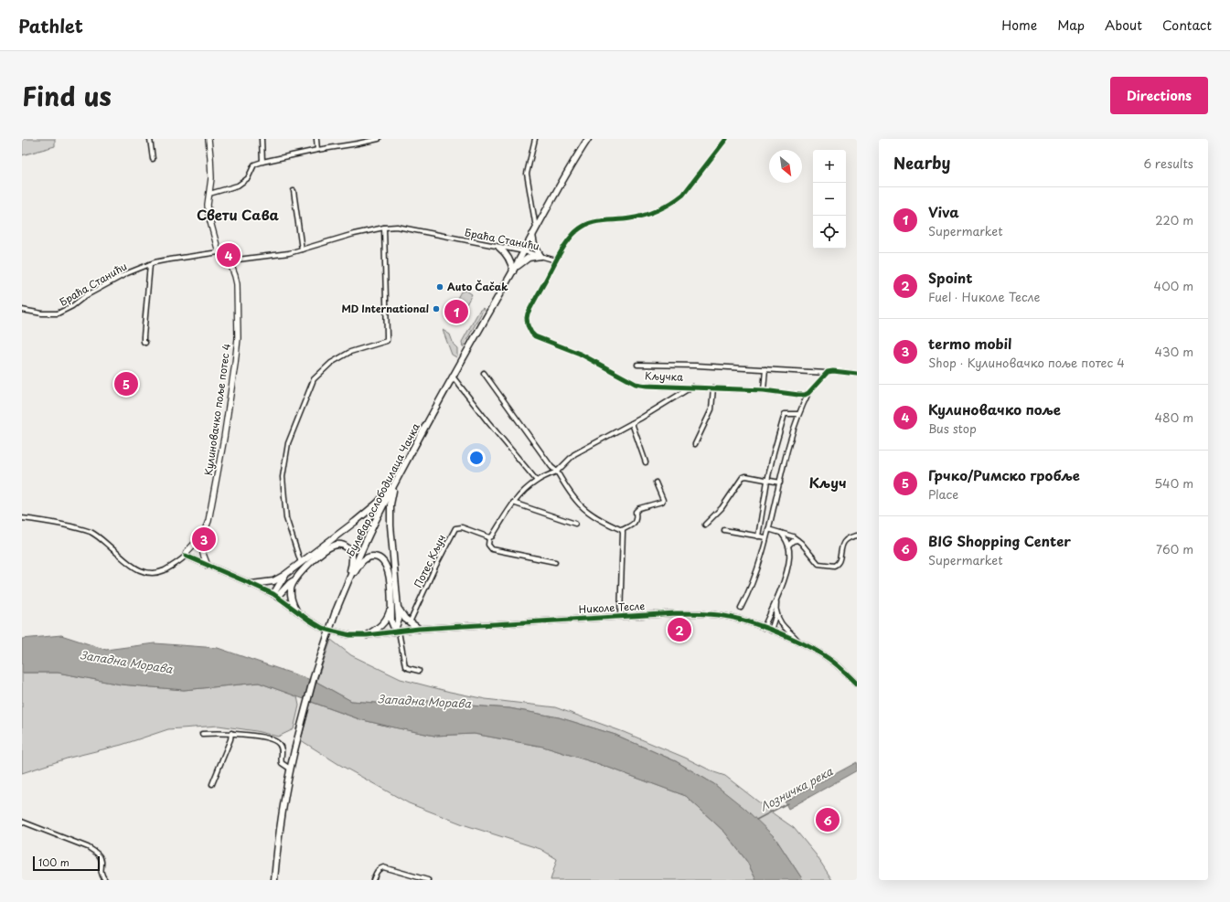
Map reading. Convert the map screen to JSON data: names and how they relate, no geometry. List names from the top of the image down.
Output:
{
  "streets": {
    "main road": ["Булевар ослободилаца Чачка"],
    "street": [
      "Браћа Станићи",
      "Кључка",
      "Кулиновачко поље потес 4",
      "Потес Кључ",
      "Николе Тесле"
    ]
  },
  "crossings": [
    ["Браћа Станићи", "Кључка"],
    ["Браћа Станићи", "Кулиновачко поље потес 4"],
    ["Браћа Станићи", "Булевар ослободилаца Чачка"]
  ],
  "districts": ["Свети Сава", "Кључ"],
  "water": ["Западна Морава", "Лозничка река"],
  "places": ["Auto Čačak", "MD International"],
  "scale_bar": "100 m",
  "north": "bottom right",
  "page": {
    "header": "Pathlet",
    "nav": [
      "Home",
      "Map",
      "About",
      "Contact"
    ],
    "title": "Find us",
    "buttons": "Directions",
    "heading": ["Nearby", "6 results"],
    "map_buttons": ["+", "−"],
    "list": [
      {
        "mark": "1",
        "name": "Viva",
        "note": "Supermarket",
        "value": "220 m"
      },
      {
        "mark": "2",
        "name": "Spoint",
        "note": "Fuel · Николе Тесле",
        "value": "400 m"
      },
      {
        "mark": "3",
        "name": "termo mobil",
        "note": "Shop · Кулиновачко поље потес 4",
        "value": "430 m"
      },
      {
        "mark": "4",
        "name": "Кулиновачко поље",
        "note": "Bus stop",
        "value": "480 m"
      },
      {
        "mark": "5",
        "name": "Грчко/Римско гробље",
        "note": "Place",
        "value": "540 m"
      },
      {
        "mark": "6",
        "name": "BIG Shopping Center",
        "note": "Supermarket",
        "value": "760 m"
      }
    ],
    "pins": [
      "4",
      "1",
      "5",
      "3",
      "2",
      "6"
    ],
    "scale": "100 m"
  }
}
